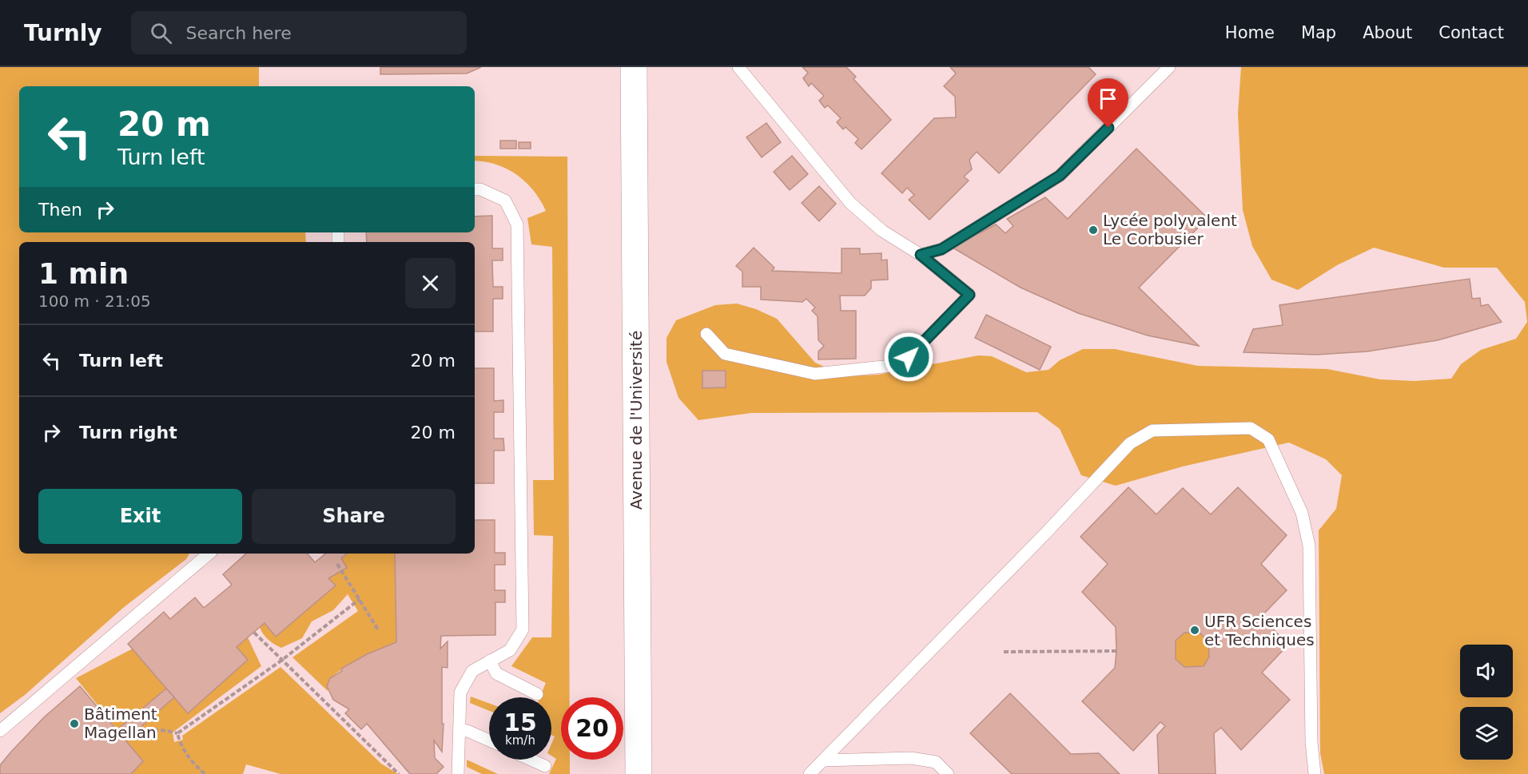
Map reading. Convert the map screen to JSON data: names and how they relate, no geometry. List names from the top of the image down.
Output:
{
  "streets": {
    "street": ["Avenue de l'Université"]
  },
  "places": ["Lycée polyvalent Le Corbusier", "UFR Sciences et Techniques", "Bâtiment Magellan"],
  "page": {
    "header": "Turnly",
    "search": "Search here",
    "nav": [
      "Home",
      "Map",
      "About",
      "Contact"
    ],
    "turn": ["20 m", "Turn left"],
    "then": "Then",
    "heading": ["1 min", "100 m · 21:05"],
    "list": [
      {
        "name": "Turn left",
        "value": "20 m"
      },
      {
        "name": "Turn right",
        "value": "20 m"
      }
    ],
    "buttons": ["Exit", "Share"],
    "speed": "15 km/h",
    "limit": "20"
  }
}
